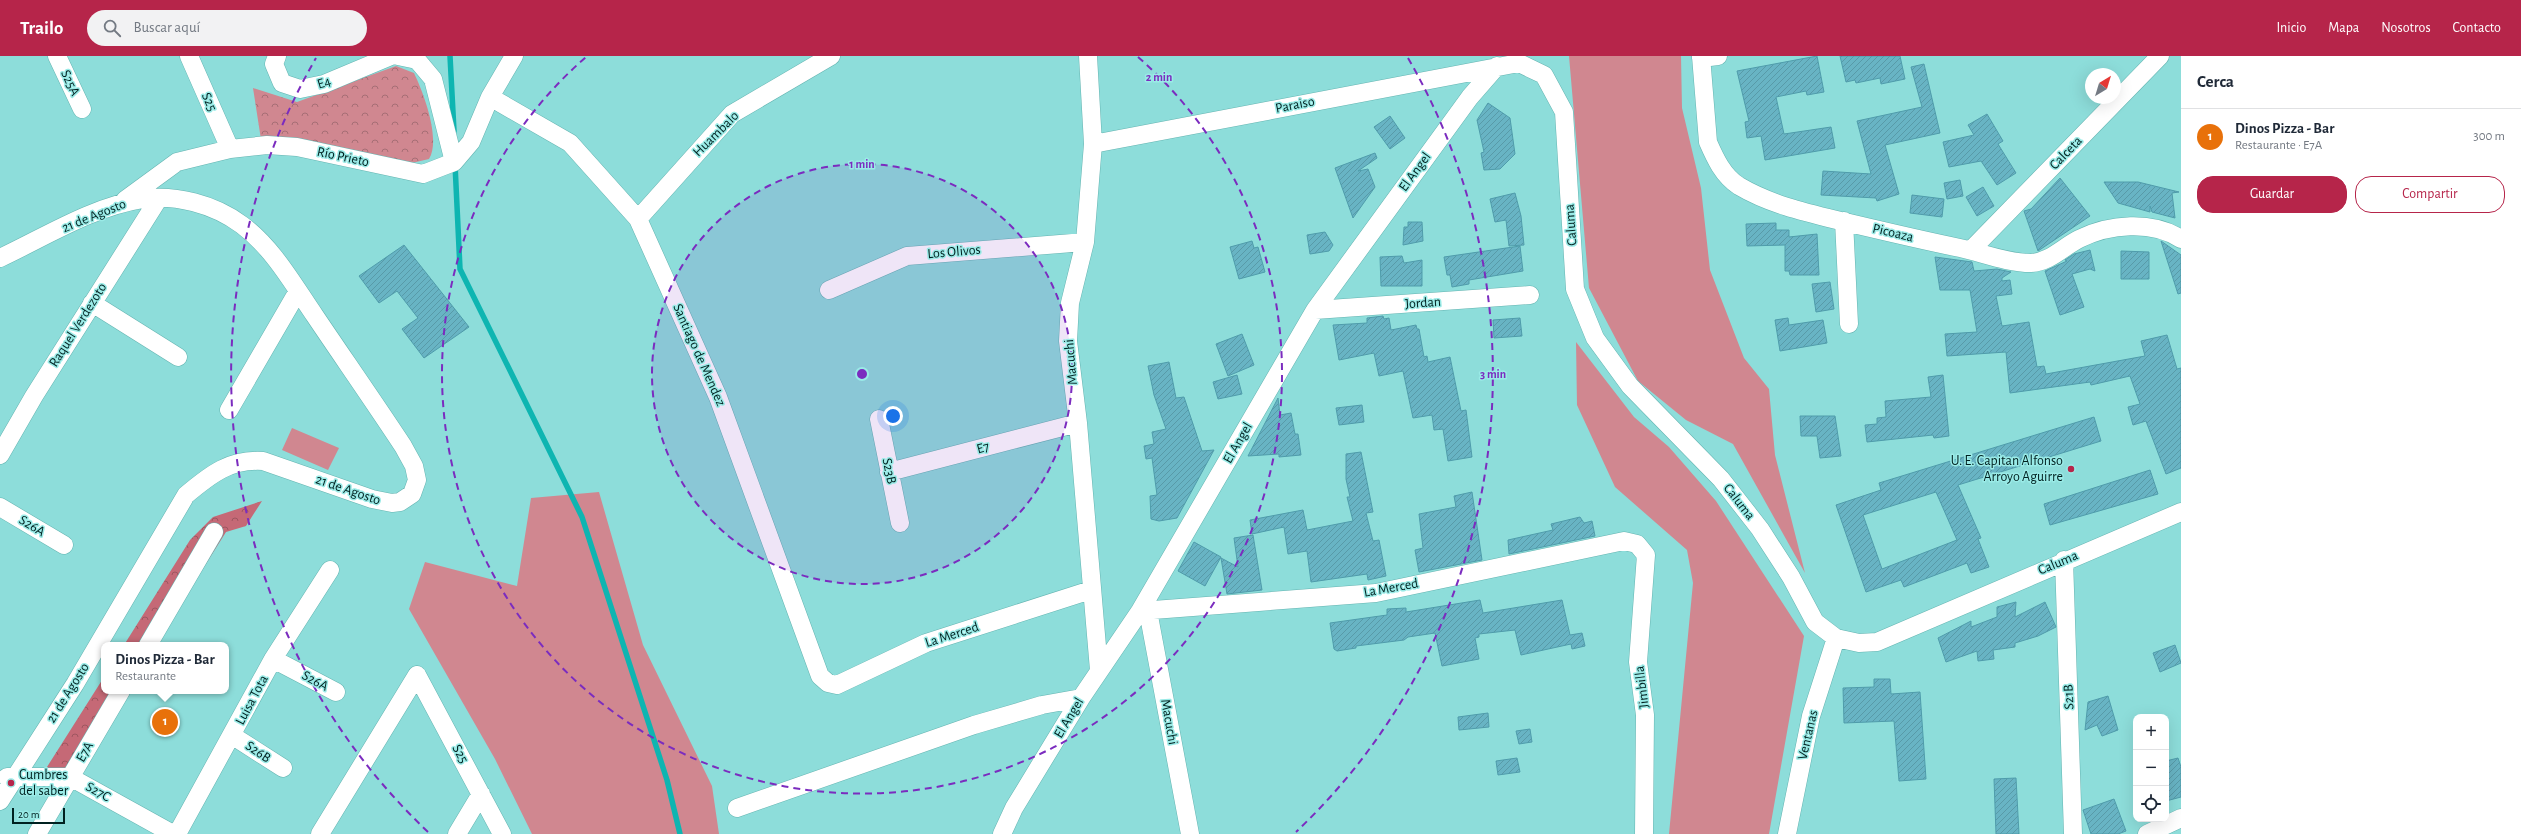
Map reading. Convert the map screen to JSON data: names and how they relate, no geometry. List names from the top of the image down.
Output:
{
  "streets": {
    "street": [
      "S25A",
      "E4",
      "S25",
      "Paraiso",
      "Huambalo",
      "Calceta",
      "Río Prieto",
      "El Angel",
      "21 de Agosto",
      "Caluma",
      "Picoaza",
      "Los Olivos",
      "Jordan",
      "Raquel Verdezoto",
      "Santiago de Mendez",
      "Macuchi",
      "E7",
      "S23B",
      "S26A",
      "La Merced",
      "Jimbilla",
      "S21B",
      "Luisa Tota",
      "Ventanas",
      "E7A",
      "S26B",
      "S27C"
    ]
  },
  "crossings": [
    ["S25", "Río Prieto"],
    ["Paraiso", "El Angel"],
    ["Paraiso", "Caluma"],
    ["Paraiso", "Macuchi"],
    ["Huambalo", "Santiago de Mendez"],
    ["Calceta", "Picoaza"],
    ["Río Prieto", "21 de Agosto"],
    ["Río Prieto", "Santiago de Mendez"],
    ["El Angel", "Caluma"],
    ["El Angel", "Jordan"],
    ["El Angel", "Macuchi"],
    ["El Angel", "La Merced"],
    ["21 de Agosto", "Raquel Verdezoto"],
    ["21 de Agosto", "S27C"],
    ["Caluma", "S21B"],
    ["Caluma", "Ventanas"],
    ["Los Olivos", "Macuchi"],
    ["Santiago de Mendez", "La Merced"],
    ["Macuchi", "E7"],
    ["Macuchi", "La Merced"],
    ["E7", "S23B"],
    ["S26A", "Luisa Tota"],
    ["La Merced", "Jimbilla"],
    ["Luisa Tota", "S26B"],
    ["E7A", "S27C"]
  ],
  "places": ["U. E. Capitan Alfonso Arroyo Aguirre", "Cumbres del saber"],
  "scale_bar": "20 m",
  "north": "top right",
  "page": {
    "header": "Trailo",
    "search": "Buscar aquí",
    "nav": [
      "Inicio",
      "Mapa",
      "Nosotros",
      "Contacto"
    ],
    "heading": "Cerca",
    "list": [
      {
        "mark": "1",
        "name": "Dinos Pizza - Bar",
        "note": "Restaurante · E7A",
        "value": "300 m"
      }
    ],
    "buttons": ["Guardar", "Compartir"],
    "popup": ["Dinos Pizza - Bar", "Restaurante"],
    "pins": "1",
    "map_buttons": ["+", "−"],
    "scale": "20 m"
  },
  "rings": ["2 min", "1 min", "3 min"]
}
